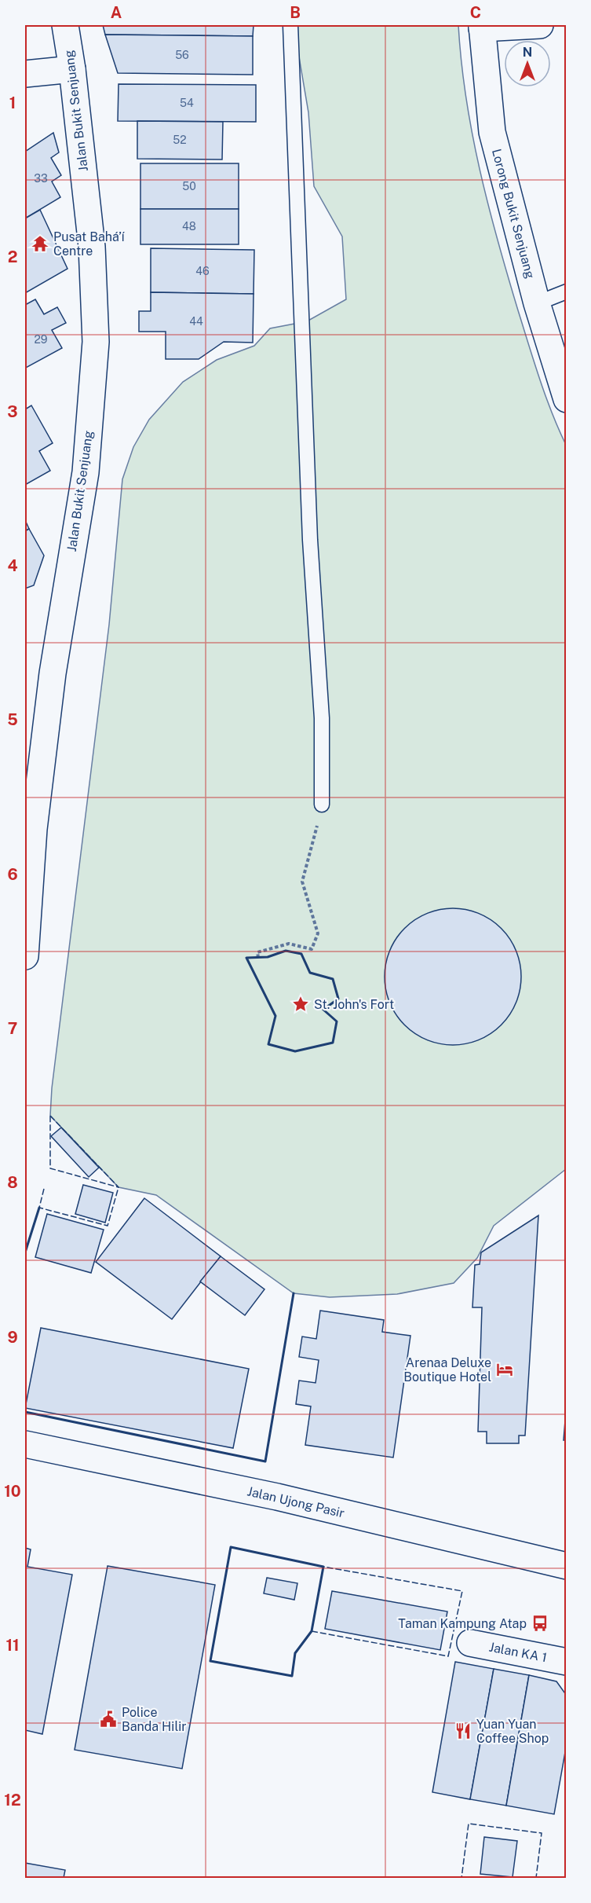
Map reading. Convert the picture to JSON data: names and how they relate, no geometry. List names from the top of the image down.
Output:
{
  "streets": {
    "main road": [
      "Jalan Bukit Senjuang",
      "Lorong Bukit Senjuang",
      "Jalan Ujong Pasir",
      "Jalan KA 1"
    ]
  },
  "places": {
    "temple": ["Pusat Bahá’í Centre"],
    "place": ["St. John's Fort"],
    "hotel": ["Arenaa Deluxe Boutique Hotel"],
    "bus stop": ["Taman Kampung Atap"],
    "public building": ["Police Banda Hilir"],
    "restaurant": ["Yuan Yuan Coffee Shop"]
  },
  "house_numbers": [
    "56",
    "54",
    "52",
    "33",
    "50",
    "48",
    "46",
    "44",
    "29"
  ],
  "north": "top",
  "grid": {
    "columns": ["A", "B", "C"],
    "rows": [
      "1",
      "2",
      "3",
      "4",
      "5",
      "6",
      "7",
      "8",
      "9",
      "10",
      "11",
      "12"
    ]
  }
}
